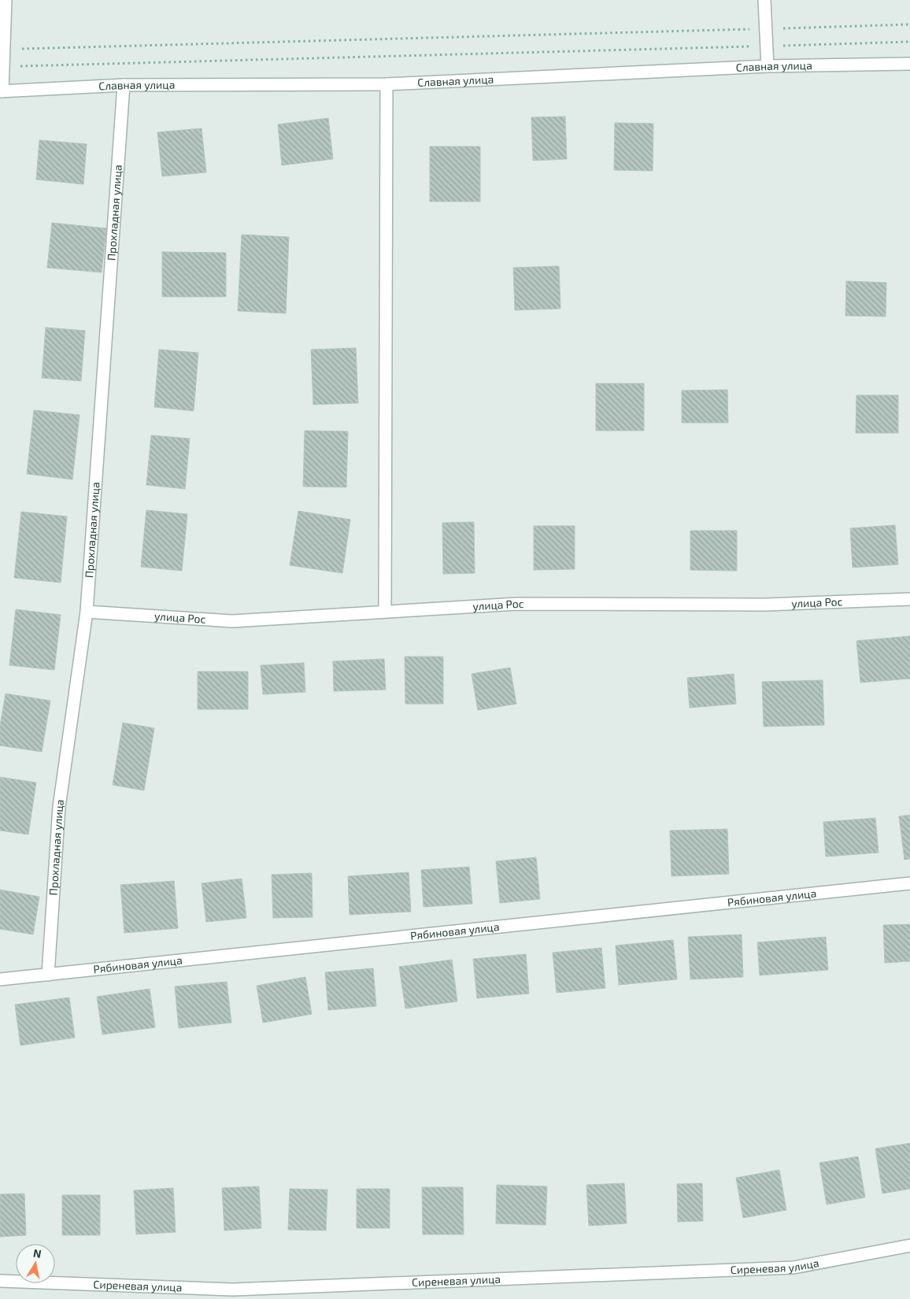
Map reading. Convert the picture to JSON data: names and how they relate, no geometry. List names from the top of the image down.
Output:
{
  "streets": {
    "street": [
      "Славная улица",
      "Прохладная улица",
      "улица Рос",
      "Рябиновая улица",
      "Сиреневая улица"
    ]
  },
  "crossings": [
    ["Славная улица", "Прохладная улица"],
    ["Прохладная улица", "улица Рос"],
    ["Прохладная улица", "Рябиновая улица"]
  ],
  "north": "top"
}
